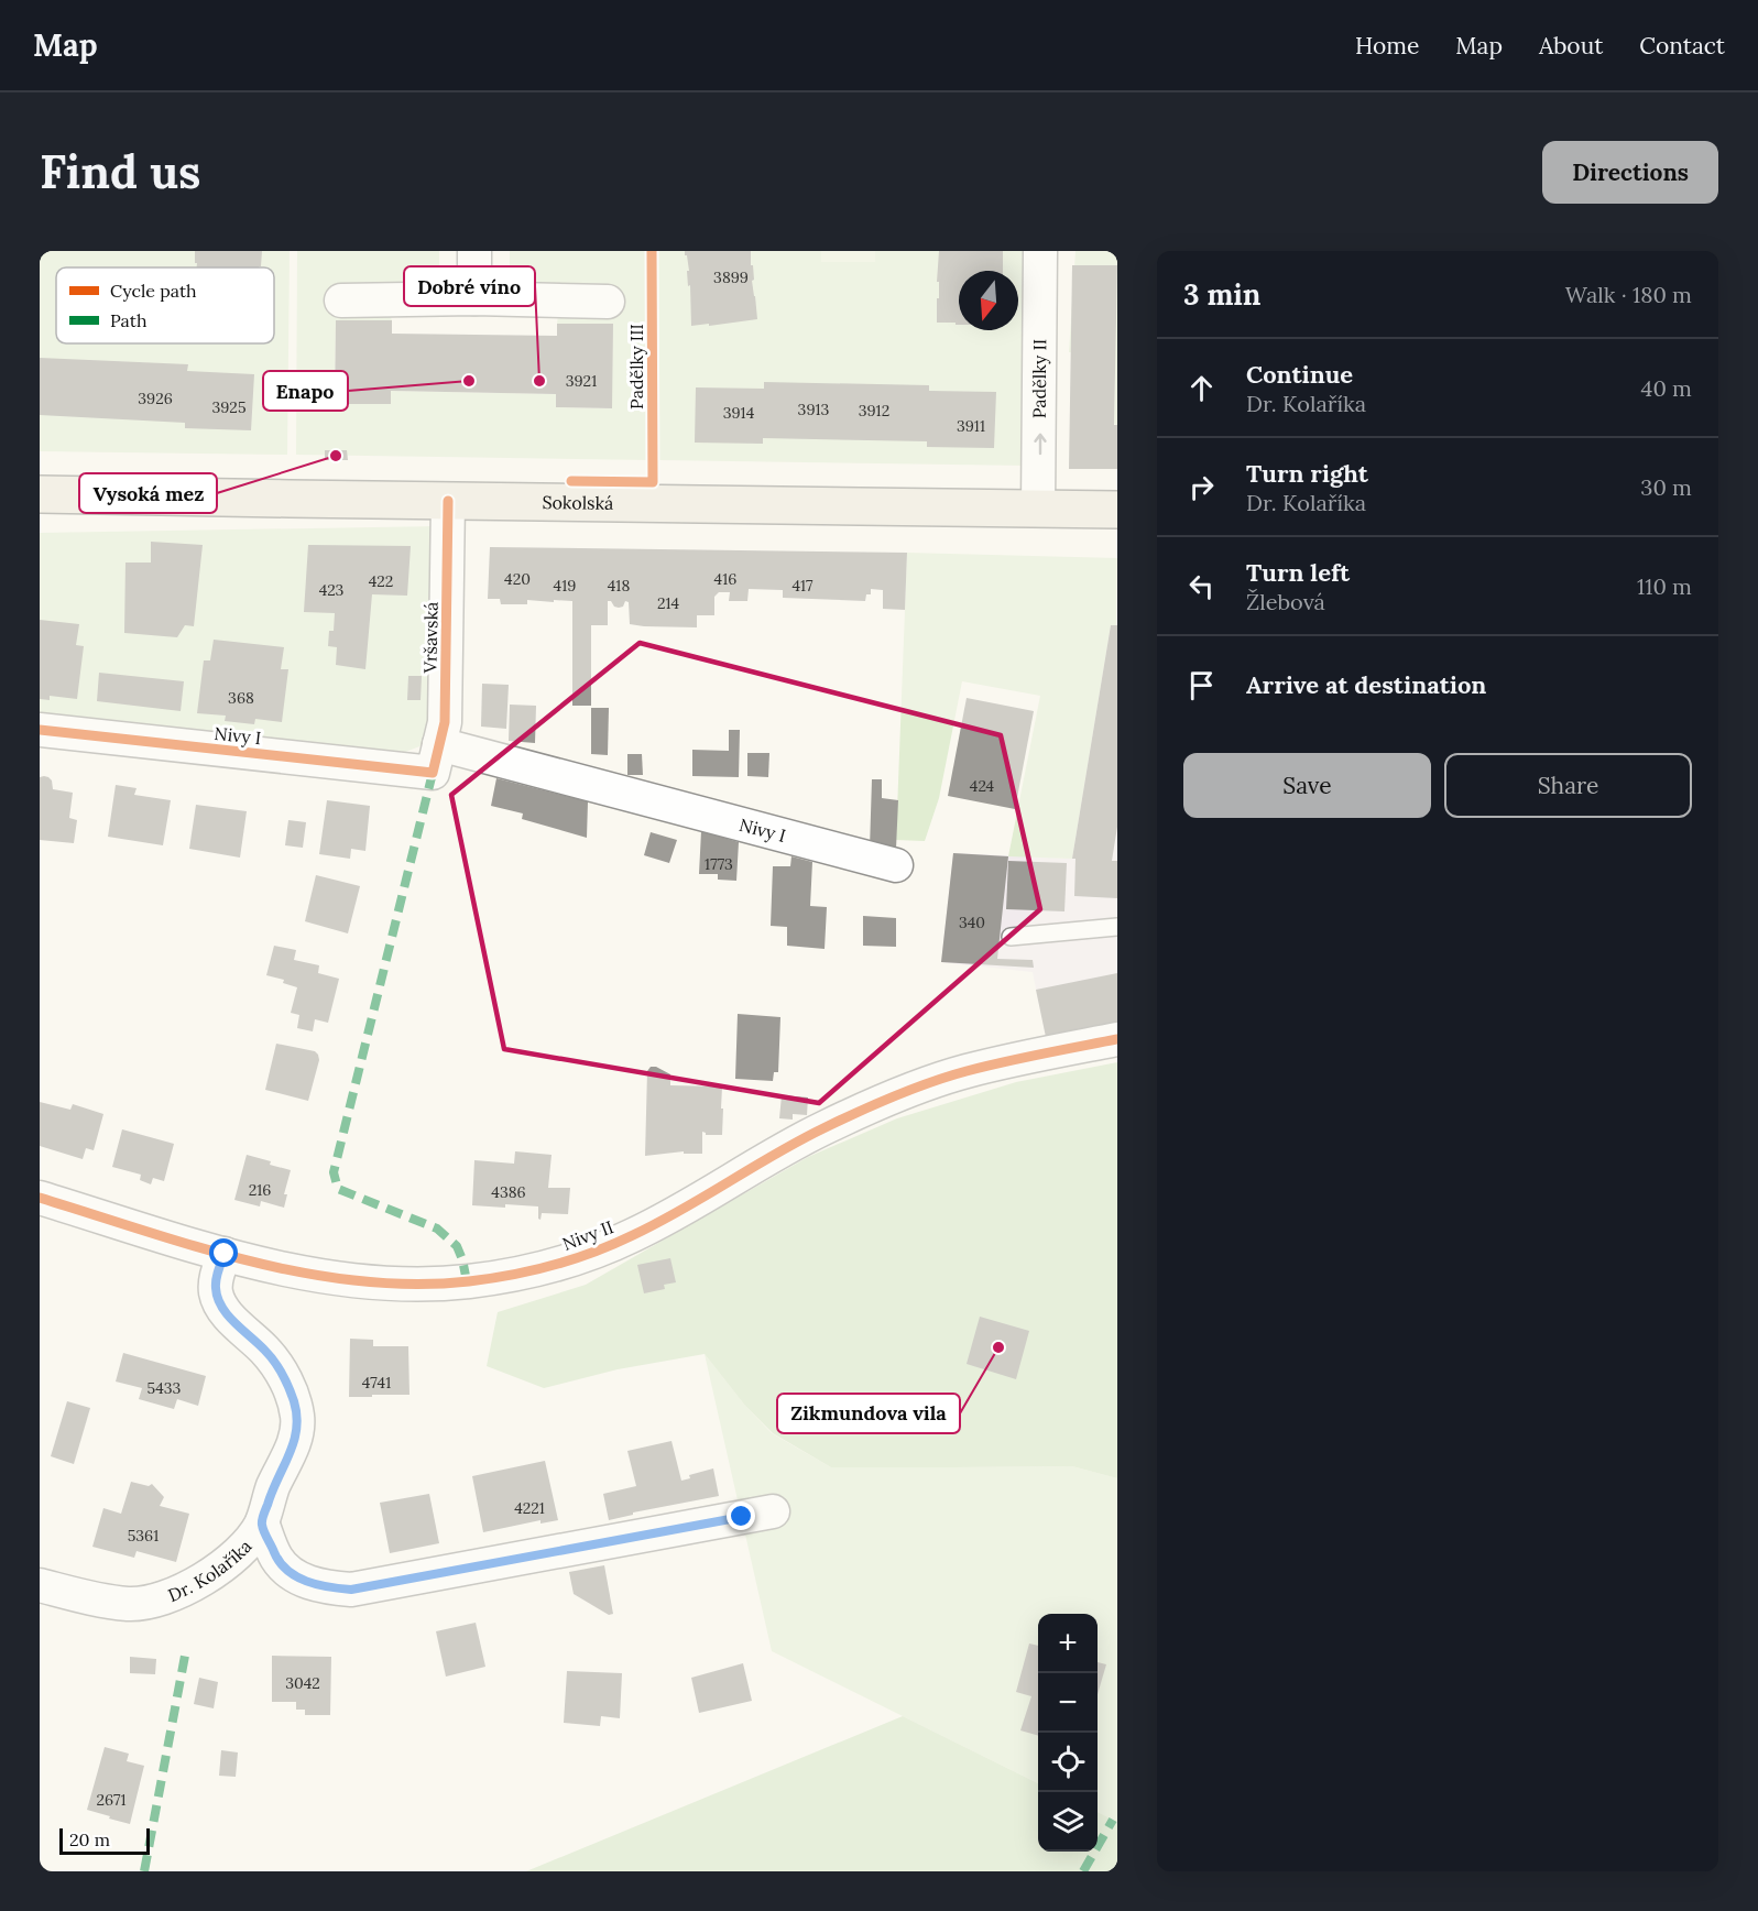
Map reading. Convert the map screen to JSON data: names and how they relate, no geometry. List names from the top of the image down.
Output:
{
  "streets": {
    "main road": ["Sokolská"],
    "street": [
      "Padělky II",
      "Vršavská",
      "Nivy I",
      "Nivy II",
      "Dr. Kolaříka"
    ],
    "cycle path": ["Padělky III"]
  },
  "crossings": [
    ["Padělky II", "Sokolská"],
    ["Sokolská", "Vršavská"],
    ["Vršavská", "Nivy I"],
    ["Nivy II", "Dr. Kolaříka"]
  ],
  "one_way": ["Padělky II"],
  "places": [
    "Enapo",
    "Dobré víno",
    "Vysoká mez",
    "Zikmundova vila"
  ],
  "house_numbers": [
    "3899",
    "3921",
    "3926",
    "3925",
    "3913",
    "3912",
    "3914",
    "3911",
    "420",
    "416",
    "422",
    "419",
    "418",
    "417",
    "423",
    "214",
    "368",
    "424",
    "1773",
    "340",
    "216",
    "4386",
    "4741",
    "5433",
    "4221",
    "5361",
    "3042",
    "2671"
  ],
  "legend": ["Cycle path", "Path"],
  "scale_bar": "20 m",
  "north": "bottom",
  "page": {
    "header": "Map",
    "nav": [
      "Home",
      "Map",
      "About",
      "Contact"
    ],
    "buttons": [
      "Directions",
      ["Save", "Share"]
    ],
    "title": "Find us",
    "heading": ["3 min", "Walk · 180 m"],
    "list": [
      ["Continue", "Dr. Kolaříka", "40 m"],
      ["Turn right", "Dr. Kolaříka", "30 m"],
      ["Turn left", "Žlebová", "110 m"],
      "Arrive at destination"
    ],
    "map_buttons": ["+", "−"],
    "scale": "20 m"
  }
}
